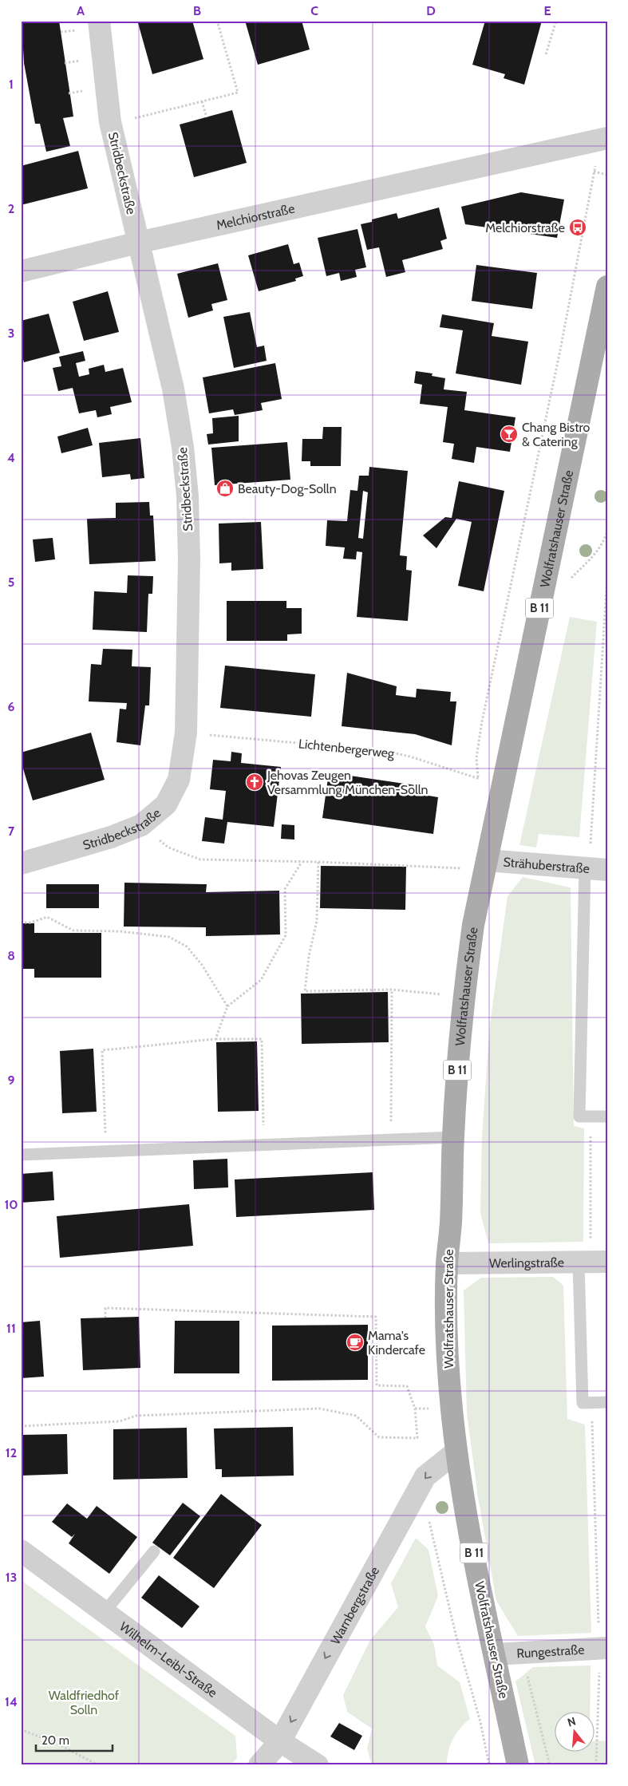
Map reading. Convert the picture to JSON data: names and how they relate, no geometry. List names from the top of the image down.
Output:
{
  "streets": {
    "main road": ["Wolfratshauser Straße", "B 11"],
    "street": [
      "Stridbeckstraße",
      "Melchiorstraße",
      "Strähuberstraße",
      "Werlingstraße",
      "Warnbergstraße",
      "Rungestraße",
      "Wilhelm-Leibl-Straße"
    ],
    "path": ["Lichtenbergerweg"]
  },
  "crossings": [
    ["Stridbeckstraße", "Melchiorstraße"],
    ["Stridbeckstraße", "Lichtenbergerweg"],
    ["Wolfratshauser Straße", "Lichtenbergerweg"],
    ["Wolfratshauser Straße", "Strähuberstraße"],
    ["Wolfratshauser Straße", "Werlingstraße"],
    ["Wolfratshauser Straße", "Warnbergstraße"],
    ["Wolfratshauser Straße", "Rungestraße"],
    ["Warnbergstraße", "Wilhelm-Leibl-Straße"]
  ],
  "one_way": ["Warnbergstraße"],
  "parks": ["Waldfriedhof Solln"],
  "places": {
    "bus stop": ["Melchiorstraße"],
    "bar": ["Chang Bistro & Catering"],
    "shop": ["Beauty-Dog-Solln"],
    "church": ["Jehovas Zeugen Versammlung München-Solln"],
    "cafe": ["Mama's Kindercafe"]
  },
  "scale_bar": "20 m",
  "north": "top",
  "grid": {
    "columns": [
      "A",
      "B",
      "C",
      "D",
      "E"
    ],
    "rows": [
      "1",
      "2",
      "3",
      "4",
      "5",
      "6",
      "7",
      "8",
      "9",
      "10",
      "11",
      "12",
      "13",
      "14"
    ]
  }
}
